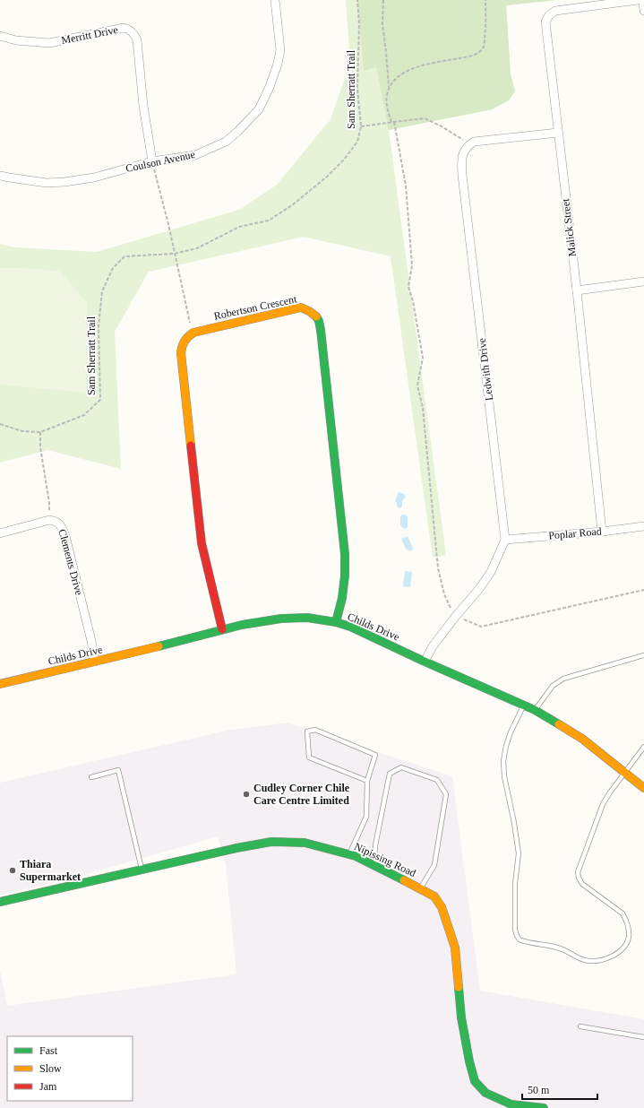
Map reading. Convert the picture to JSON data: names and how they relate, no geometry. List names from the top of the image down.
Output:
{
  "streets": {
    "street": [
      "Merritt Drive",
      "Coulson Avenue",
      "Malick Street",
      "Robertson Crescent",
      "Ledwith Drive",
      "Poplar Road",
      "Clements Drive",
      "Childs Drive",
      "Nipissing Road"
    ],
    "path": ["Sam Sherratt Trail"]
  },
  "crossings": [
    ["Merritt Drive", "Coulson Avenue"],
    ["Malick Street", "Poplar Road"],
    ["Robertson Crescent", "Childs Drive"],
    ["Ledwith Drive", "Poplar Road"],
    ["Clements Drive", "Childs Drive"]
  ],
  "places": ["Cudley Corner Chile Care Centre Limited", "Thiara Supermarket"],
  "legend": ["Fast", "Slow", "Jam"],
  "scale_bar": "50 m"
}
